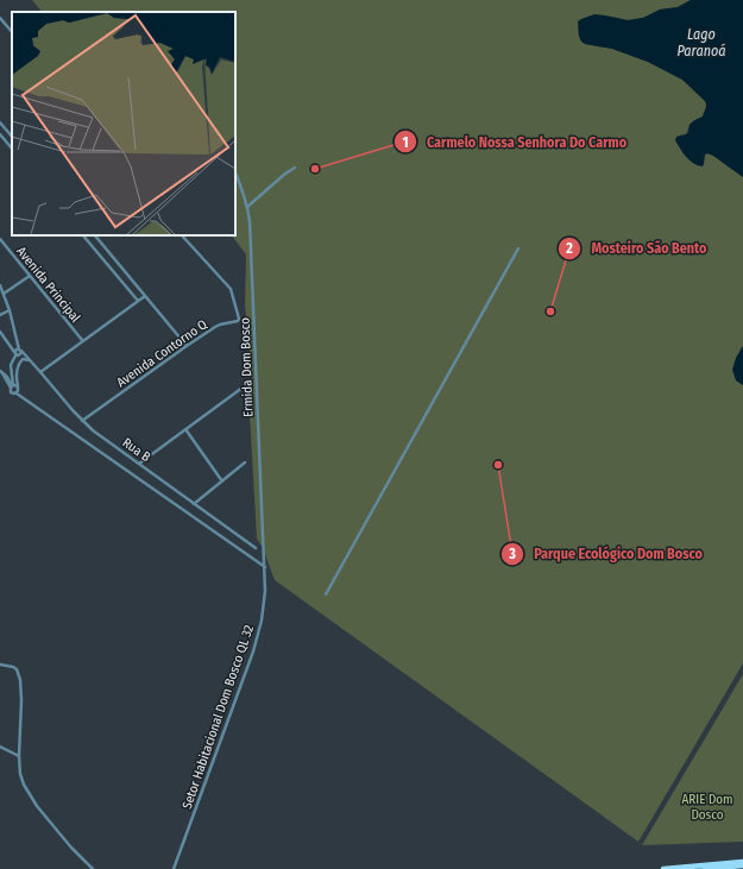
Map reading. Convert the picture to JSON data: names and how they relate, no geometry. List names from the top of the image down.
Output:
{
  "streets": {
    "street": [
      "Avenida Principal",
      "Avenida Contorno Q",
      "Ermida Dom Bosco",
      "Rua B",
      "Setor Habitacional Dom Bosco QL 32"
    ]
  },
  "crossings": [
    ["Avenida Contorno Q", "Rua B"],
    ["Ermida Dom Bosco", "Setor Habitacional Dom Bosco QL 32"]
  ],
  "water": ["Lago Paranoá"],
  "parks": ["ARIE Dom Dosco"],
  "places": ["Carmelo Nossa Senhora Do Carmo", "Mosteiro São Bento", "Parque Ecológico Dom Bosco"]
}
